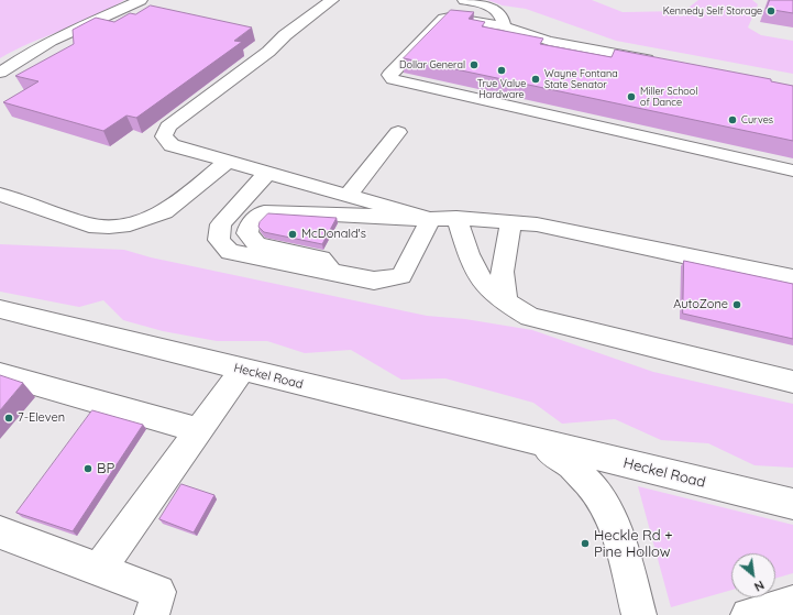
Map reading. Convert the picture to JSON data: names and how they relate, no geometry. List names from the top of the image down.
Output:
{
  "streets": {
    "street": ["Heckel Road"]
  },
  "places": [
    "Kennedy Self Storage",
    "Dollar General",
    "True Value Hardware",
    "Wayne Fontana State Senator",
    "Miller School of Dance",
    "Curves",
    "McDonald's",
    "AutoZone",
    "7-Eleven",
    "BP",
    "Heckle Rd + Pine Hollow"
  ],
  "north": "bottom right"
}
